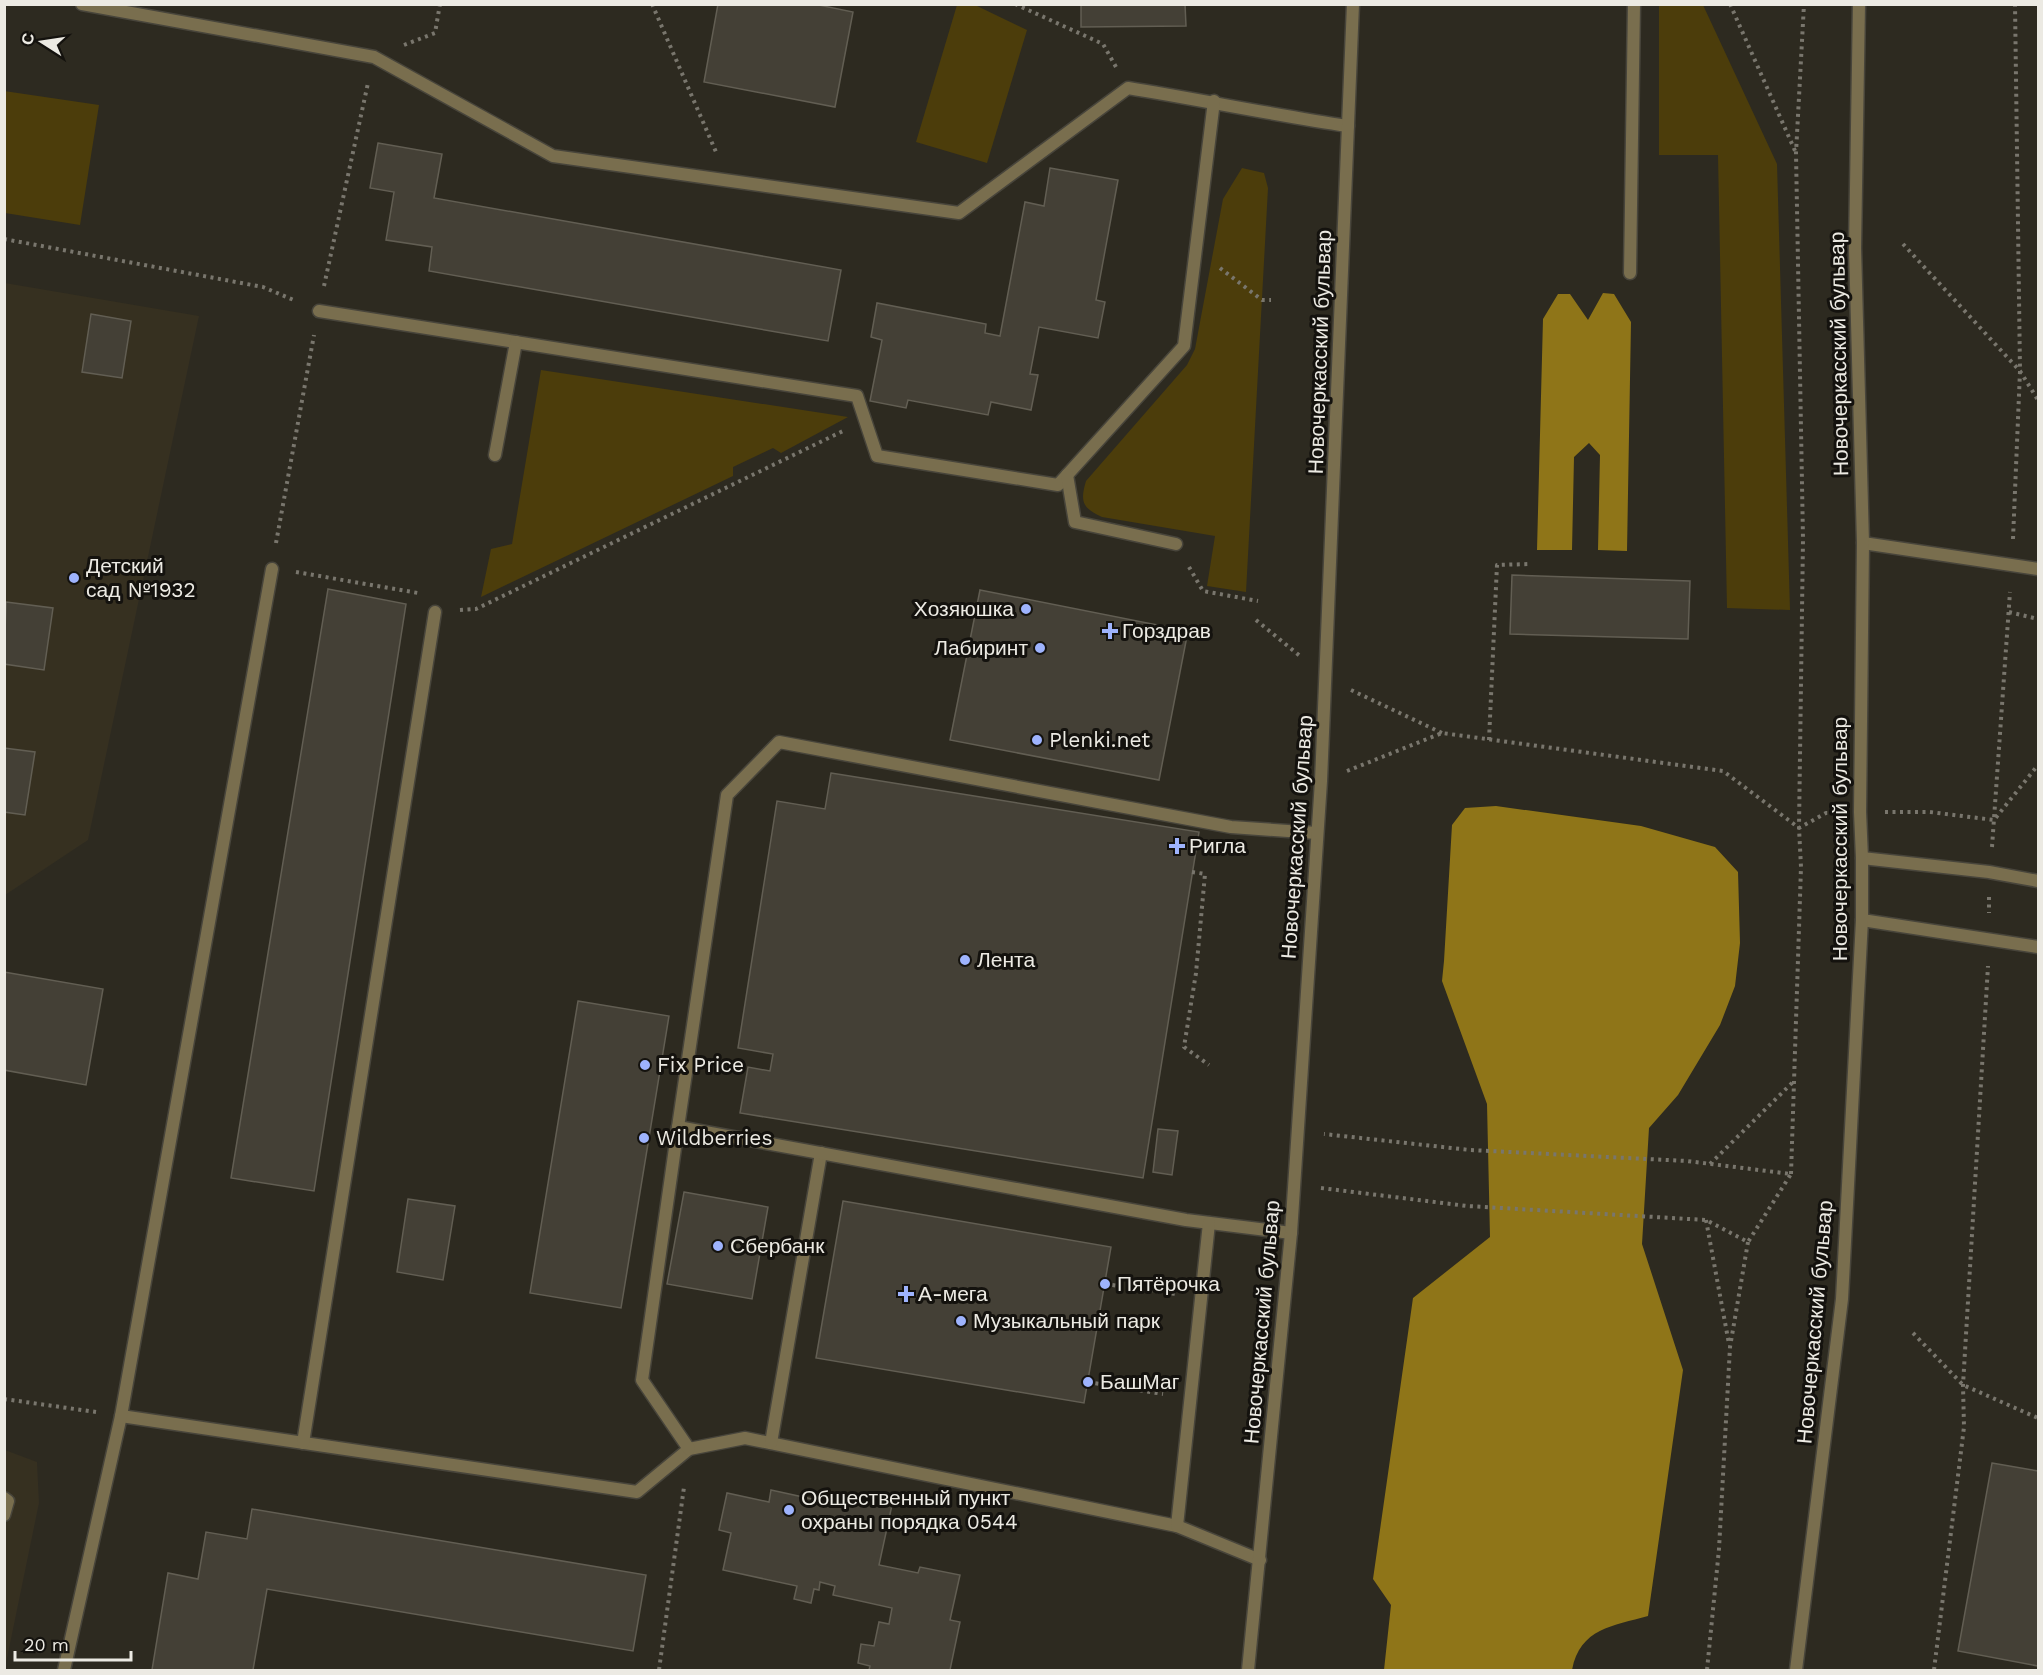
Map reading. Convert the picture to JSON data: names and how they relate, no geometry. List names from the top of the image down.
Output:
{
  "streets": {
    "street": ["Новочеркасский бульвар"]
  },
  "places": {
    "other": [
      "Детский сад №1932",
      "Хозяюшка",
      "Лабиринт",
      "Plenki.net",
      "Лента",
      "Fix Price",
      "Wildberries",
      "Сбербанк",
      "Пятёрочка",
      "Музыкальный парк",
      "БашМаг",
      "Общественный пункт охраны порядка 0544"
    ],
    "health": ["Горздрав", "Ригла", "А-мега"]
  },
  "scale_bar": "20 m",
  "north": "left"
}
